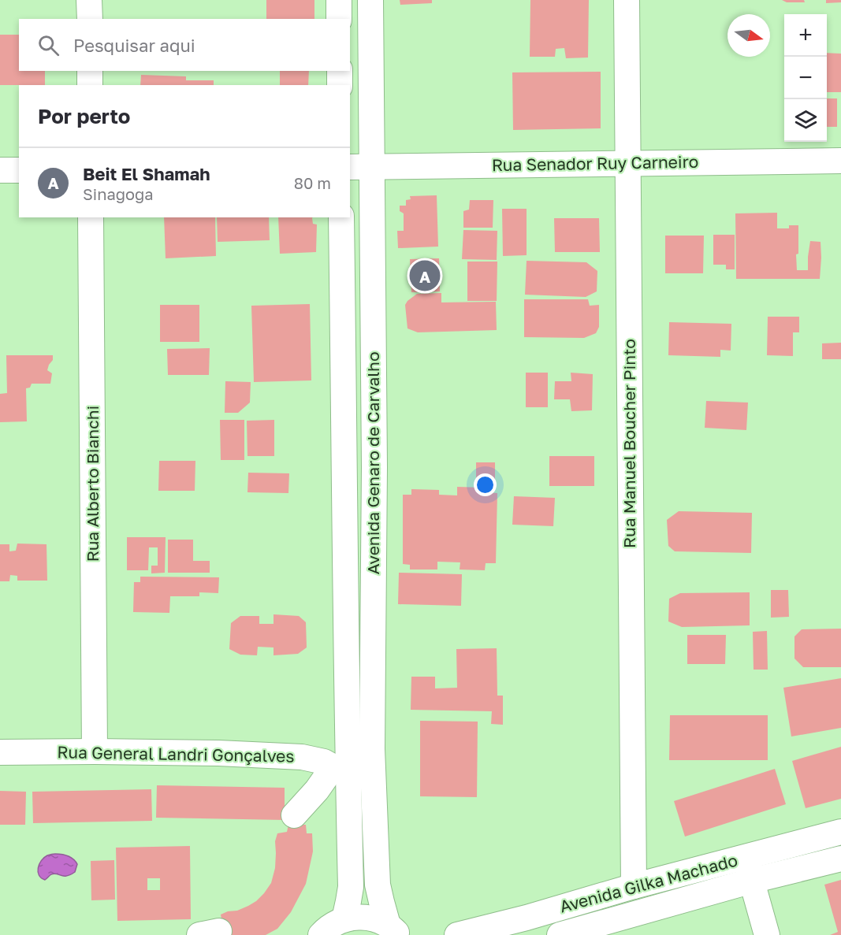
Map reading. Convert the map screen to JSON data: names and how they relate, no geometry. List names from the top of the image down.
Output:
{
  "streets": {
    "street": [
      "Rua Senador Ruy Carneiro",
      "Rua Manuel Boucher Pinto",
      "Avenida Genaro de Carvalho",
      "Rua Alberto Bianchi",
      "Rua General Landri Gonçalves",
      "Avenida Gilka Machado"
    ]
  },
  "crossings": [
    ["Rua Senador Ruy Carneiro", "Rua Manuel Boucher Pinto"],
    ["Rua Senador Ruy Carneiro", "Avenida Genaro de Carvalho"],
    ["Rua Manuel Boucher Pinto", "Avenida Gilka Machado"],
    ["Avenida Genaro de Carvalho", "Rua General Landri Gonçalves"],
    ["Rua Alberto Bianchi", "Rua General Landri Gonçalves"]
  ],
  "north": "right",
  "page": {
    "map_buttons": ["+", "−"],
    "search": "Pesquisar aqui",
    "heading": "Por perto",
    "list": [
      {
        "mark": "A",
        "name": "Beit El Shamah",
        "note": "Sinagoga",
        "value": "80 m"
      }
    ],
    "pins": "A"
  }
}
